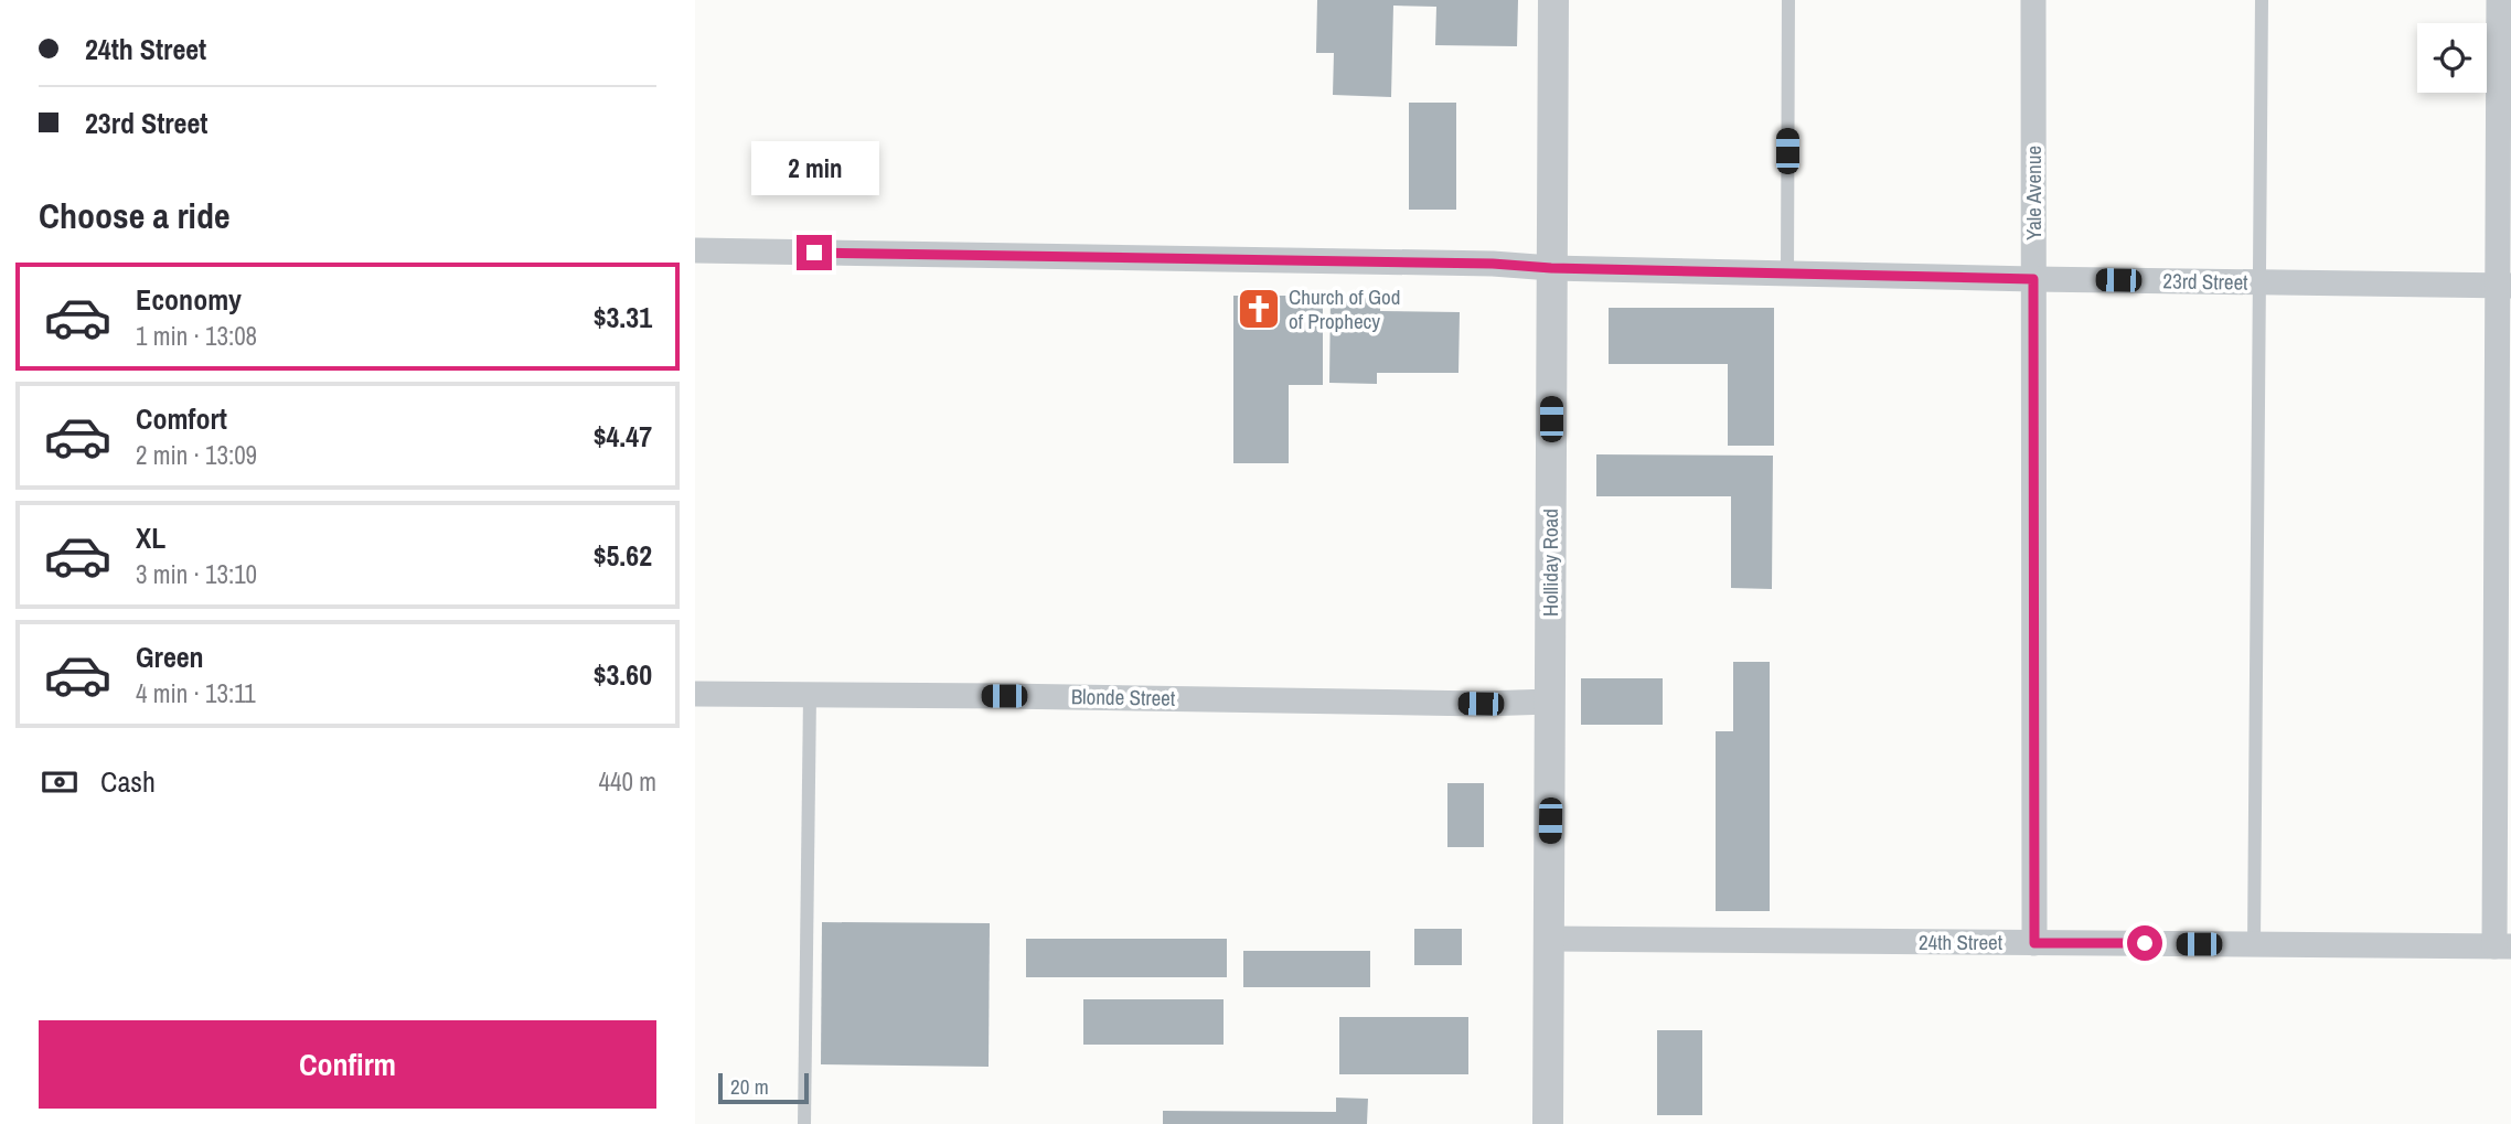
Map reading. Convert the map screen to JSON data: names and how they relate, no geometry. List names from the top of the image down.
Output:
{
  "streets": {
    "street": [
      "Yale Avenue",
      "23rd Street",
      "Holliday Road",
      "Blonde Street",
      "24th Street"
    ]
  },
  "crossings": [
    ["Yale Avenue", "23rd Street"],
    ["Yale Avenue", "24th Street"],
    ["23rd Street", "Holliday Road"],
    ["Holliday Road", "Blonde Street"],
    ["Holliday Road", "24th Street"]
  ],
  "places": {
    "church": ["Church of God of Prophecy"]
  },
  "scale_bar": "20 m",
  "page": {
    "banner": ["24th Street", "23rd Street"],
    "bubble": "2 min",
    "heading": "Choose a ride",
    "list": [
      {
        "name": "Economy",
        "note": "1 min · 13:08",
        "value": "$3.31"
      },
      {
        "name": "Comfort",
        "note": "2 min · 13:09",
        "value": "$4.47"
      },
      {
        "name": "XL",
        "note": "3 min · 13:10",
        "value": "$5.62"
      },
      {
        "name": "Green",
        "note": "4 min · 13:11",
        "value": "$3.60"
      }
    ],
    "pay": ["Cash", "440 m"],
    "buttons": "Confirm",
    "scale": "20 m"
  }
}
